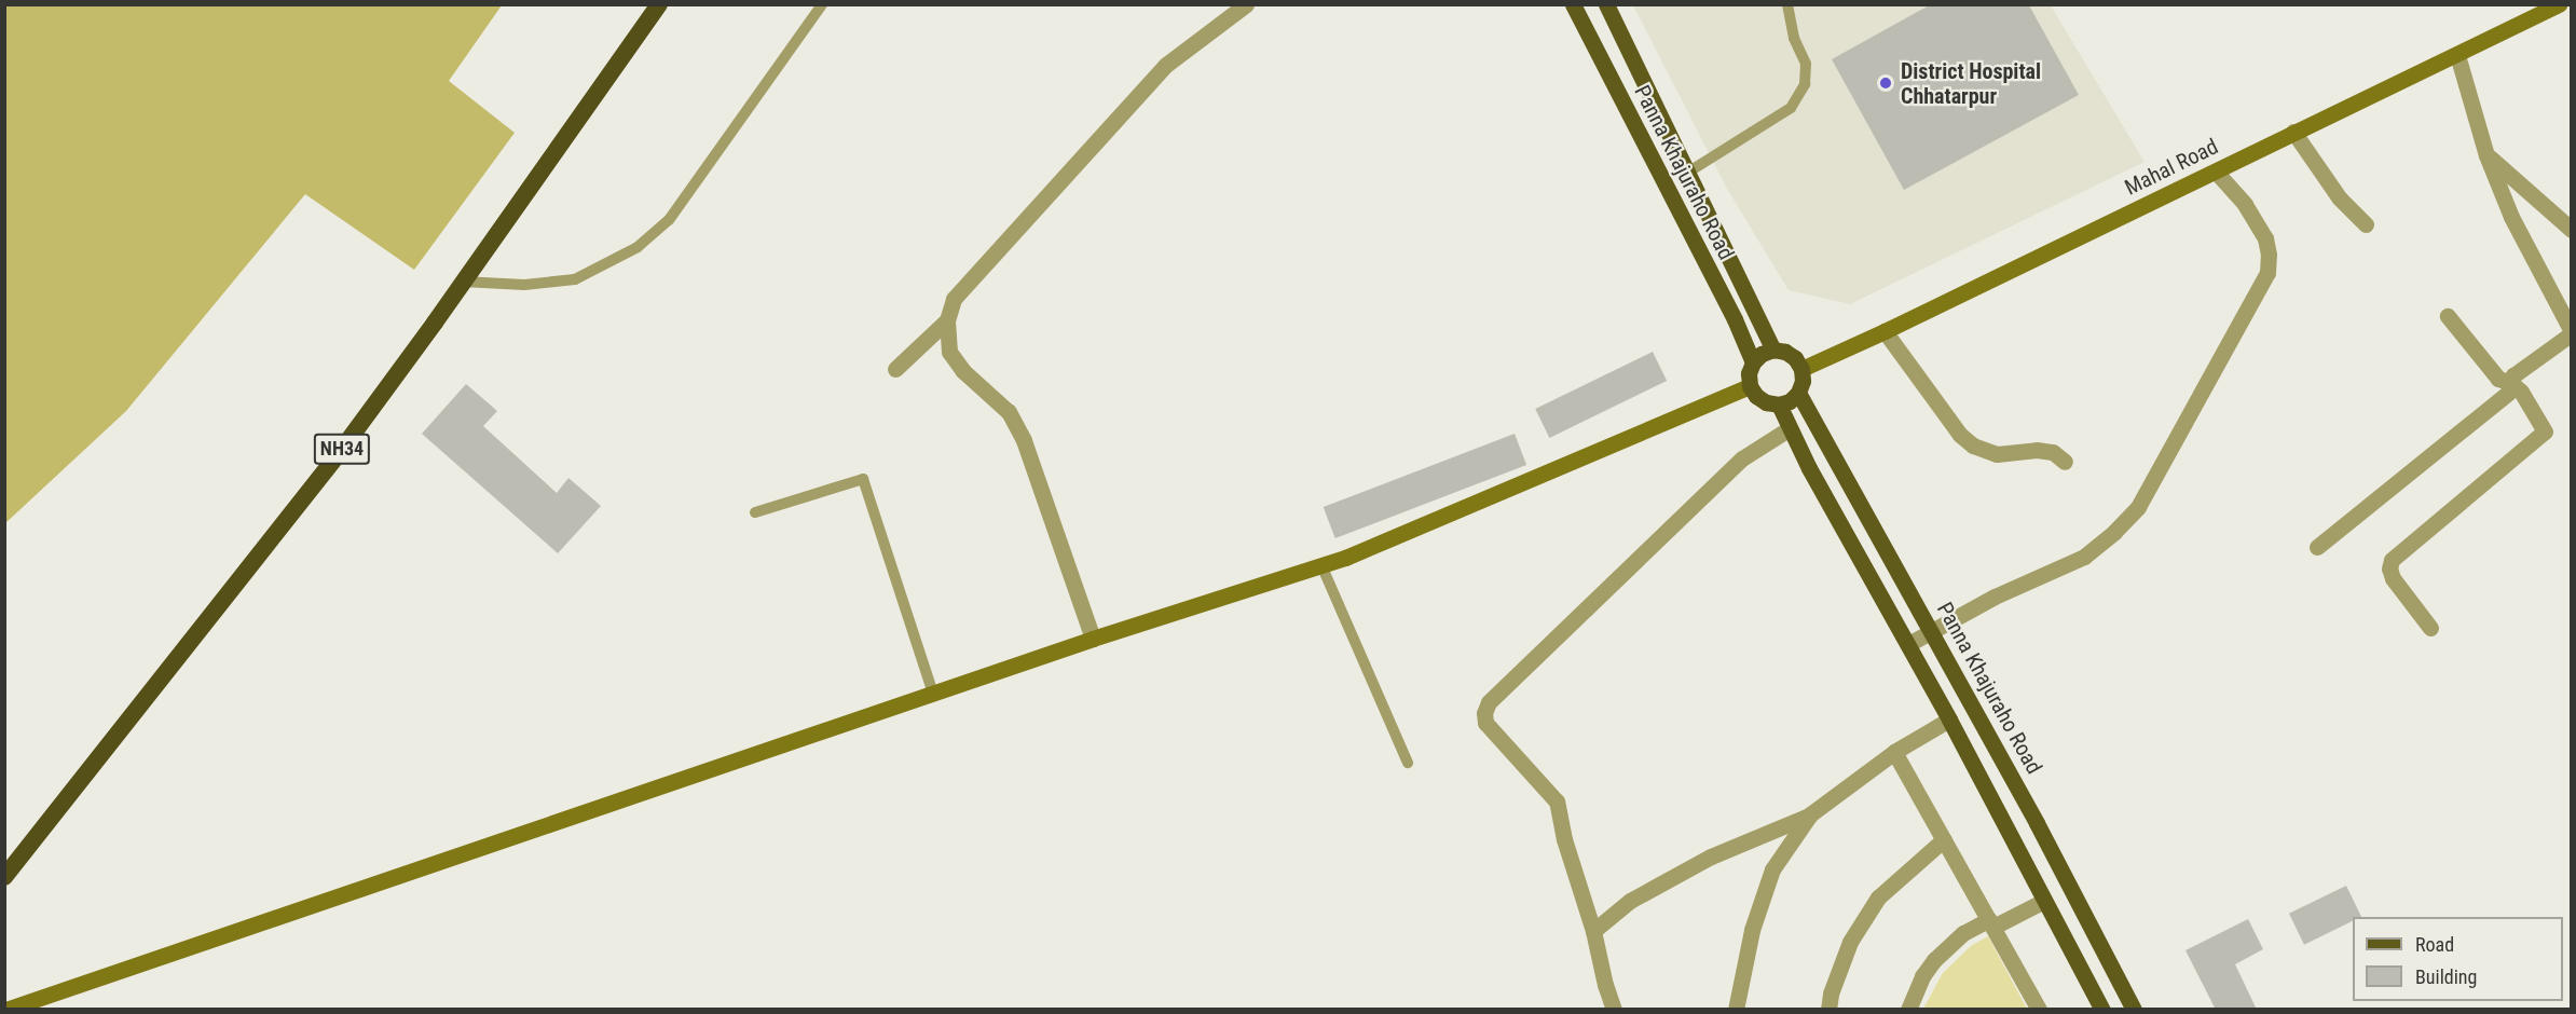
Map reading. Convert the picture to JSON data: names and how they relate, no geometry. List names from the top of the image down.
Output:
{
  "streets": {
    "highway": ["NH34"],
    "main road": ["Mahal Road", "Panna Khajuraho Road"]
  },
  "crossings": [
    ["Mahal Road", "Panna Khajuraho Road"]
  ],
  "places": ["District Hospital Chhatarpur"],
  "legend": ["Road", "Building"]
}
